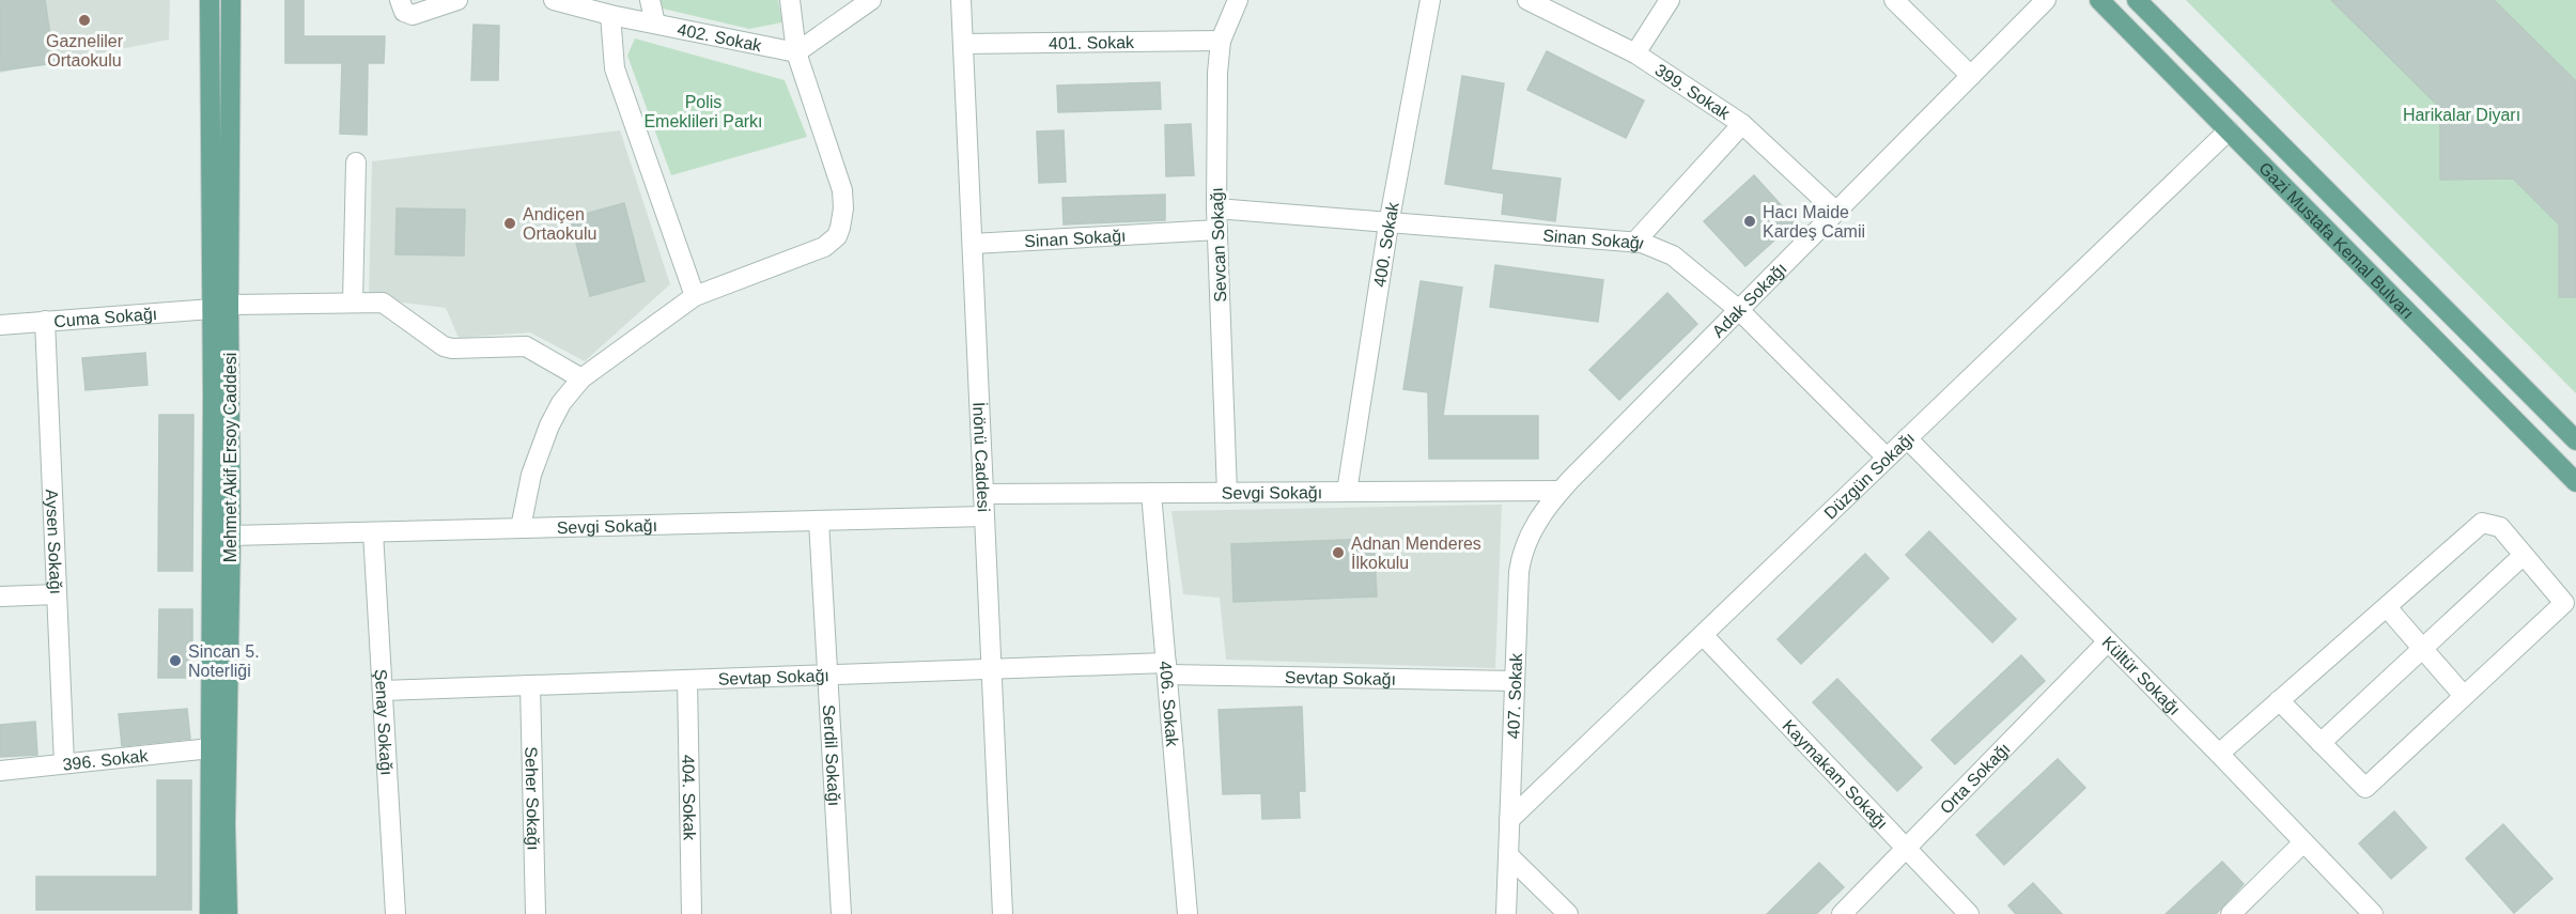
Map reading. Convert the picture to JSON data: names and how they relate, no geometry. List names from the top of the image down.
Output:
{
  "streets": {
    "main road": ["Gazi Mustafa Kemal Bulvarı", "Mehmet Akif Ersoy Caddesi"],
    "street": [
      "402. Sokak",
      "401. Sokak",
      "399. Sokak",
      "Sinan Sokağı",
      "Sevcan Sokağı",
      "400. Sokak",
      "Adak Sokağı",
      "Cuma Sokağı",
      "İnönü Caddesi",
      "Düzgün Sokağı",
      "Sevgi Sokağı",
      "Aysen Sokağı",
      "Kültür Sokağı",
      "Sevtap Sokağı",
      "407. Sokak",
      "406. Sokak",
      "Şenay Sokağı",
      "Serdil Sokağı",
      "396. Sokak",
      "Kaymakam Sokağı",
      "Orta Sokağı",
      "404. Sokak",
      "Seher Sokağı"
    ]
  },
  "crossings": [
    ["401. Sokak", "Sevcan Sokağı"],
    ["401. Sokak", "İnönü Caddesi"],
    ["399. Sokak", "Adak Sokağı"],
    ["Sinan Sokağı", "Sevcan Sokağı"],
    ["Sinan Sokağı", "400. Sokak"],
    ["Sinan Sokağı", "Adak Sokağı"],
    ["Sinan Sokağı", "İnönü Caddesi"],
    ["Sinan Sokağı", "Düzgün Sokağı"],
    ["Gazi Mustafa Kemal Bulvarı", "Düzgün Sokağı"],
    ["Sevcan Sokağı", "Sevgi Sokağı"],
    ["400. Sokak", "Sevgi Sokağı"],
    ["Adak Sokağı", "Sevgi Sokağı"],
    ["Adak Sokağı", "407. Sokak"],
    ["Cuma Sokağı", "Mehmet Akif Ersoy Caddesi"],
    ["Cuma Sokağı", "Aysen Sokağı"],
    ["İnönü Caddesi", "Sevgi Sokağı"],
    ["İnönü Caddesi", "Sevtap Sokağı"],
    ["Mehmet Akif Ersoy Caddesi", "Sevgi Sokağı"],
    ["Mehmet Akif Ersoy Caddesi", "396. Sokak"],
    ["Düzgün Sokağı", "Kültür Sokağı"],
    ["Düzgün Sokağı", "407. Sokak"],
    ["Düzgün Sokağı", "Kaymakam Sokağı"],
    ["Sevgi Sokağı", "407. Sokak"],
    ["Sevgi Sokağı", "406. Sokak"],
    ["Sevgi Sokağı", "Şenay Sokağı"],
    ["Sevgi Sokağı", "Serdil Sokağı"],
    ["Aysen Sokağı", "396. Sokak"],
    ["Kültür Sokağı", "Orta Sokağı"],
    ["Sevtap Sokağı", "407. Sokak"],
    ["Sevtap Sokağı", "406. Sokak"],
    ["Sevtap Sokağı", "Şenay Sokağı"],
    ["Sevtap Sokağı", "Serdil Sokağı"],
    ["Sevtap Sokağı", "404. Sokak"],
    ["Sevtap Sokağı", "Seher Sokağı"],
    ["Kaymakam Sokağı", "Orta Sokağı"]
  ],
  "parks": ["Polis Emeklileri Parkı", "Harikalar Diyarı"],
  "places": [
    "Gazneliler Ortaokulu",
    "Hacı Maide Kardeş Camii",
    "Andiçen Ortaokulu",
    "Adnan Menderes İlkokulu",
    "Sincan 5. Noterliği"
  ]
}
